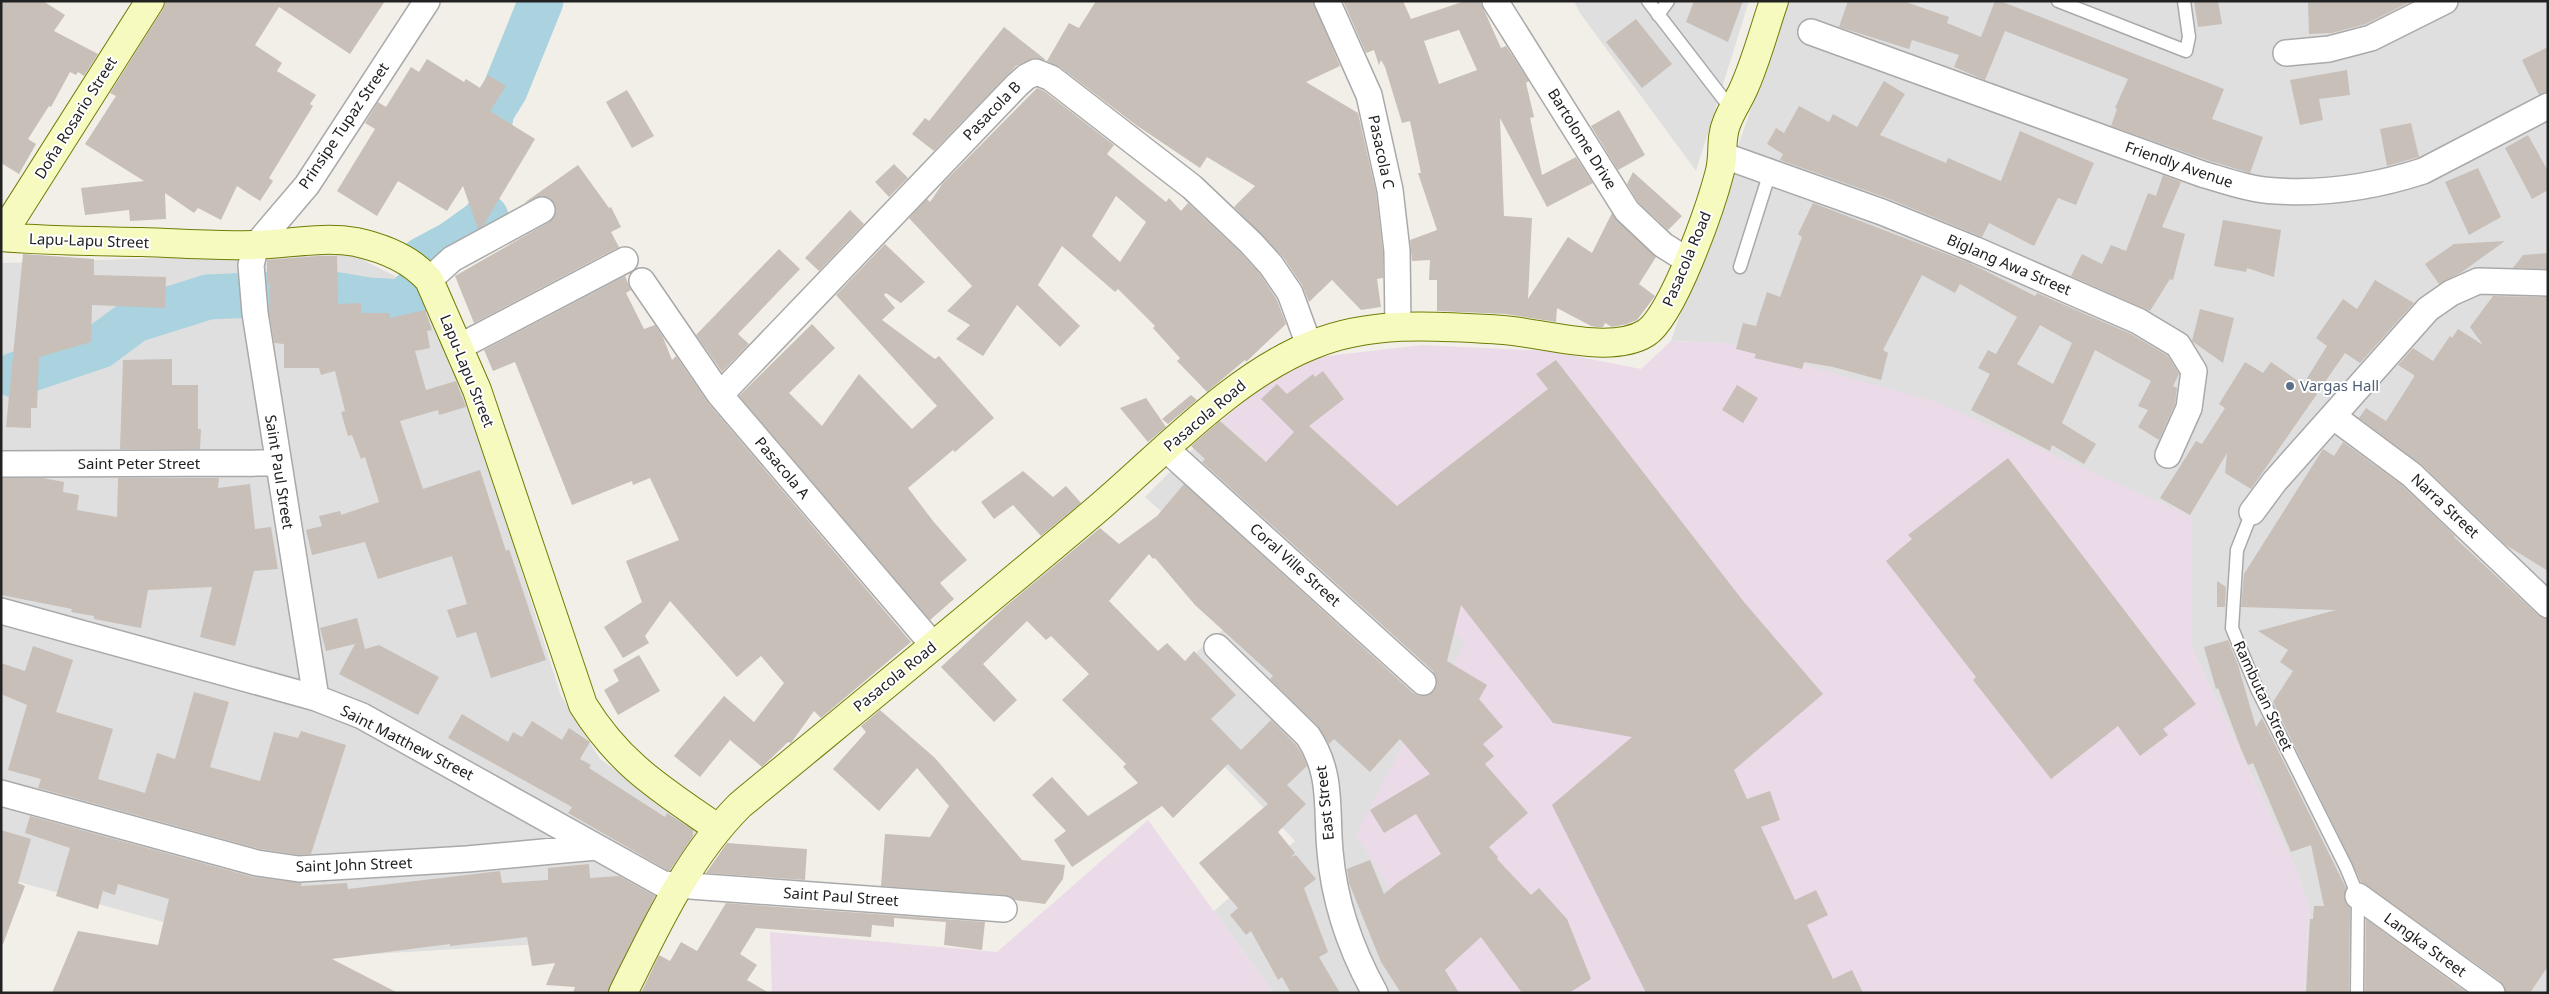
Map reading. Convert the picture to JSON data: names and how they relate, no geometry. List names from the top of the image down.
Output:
{
  "streets": {
    "street": [
      "Pasacola B",
      "Doña Rosario Street",
      "Prinsipe Tupaz Street",
      "Bartolome Drive",
      "Pasacola C",
      "Friendly Avenue",
      "Lapu-Lapu Street",
      "Pasacola Road",
      "Biglang Awa Street",
      "Saint Peter Street",
      "Pasacola A",
      "Saint Paul Street",
      "Narra Street",
      "Coral Ville Street",
      "Rambutan Street",
      "Saint Matthew Street",
      "East Street",
      "Saint John Street",
      "Langka Street"
    ]
  },
  "crossings": [
    ["Pasacola B", "Pasacola Road"],
    ["Pasacola B", "Pasacola A"],
    ["Doña Rosario Street", "Lapu-Lapu Street"],
    ["Prinsipe Tupaz Street", "Lapu-Lapu Street"],
    ["Prinsipe Tupaz Street", "Saint Paul Street"],
    ["Bartolome Drive", "Pasacola Road"],
    ["Pasacola C", "Pasacola Road"],
    ["Lapu-Lapu Street", "Pasacola Road"],
    ["Lapu-Lapu Street", "Saint Paul Street"],
    ["Pasacola Road", "Biglang Awa Street"],
    ["Pasacola Road", "Pasacola A"],
    ["Pasacola Road", "Saint Paul Street"],
    ["Pasacola Road", "Coral Ville Street"],
    ["Pasacola Road", "Saint Matthew Street"],
    ["Saint Peter Street", "Saint Paul Street"],
    ["Saint Paul Street", "Saint Matthew Street"],
    ["Narra Street", "Rambutan Street"],
    ["Rambutan Street", "Langka Street"],
    ["Saint Matthew Street", "Saint John Street"]
  ],
  "places": ["Vargas Hall"]
}
